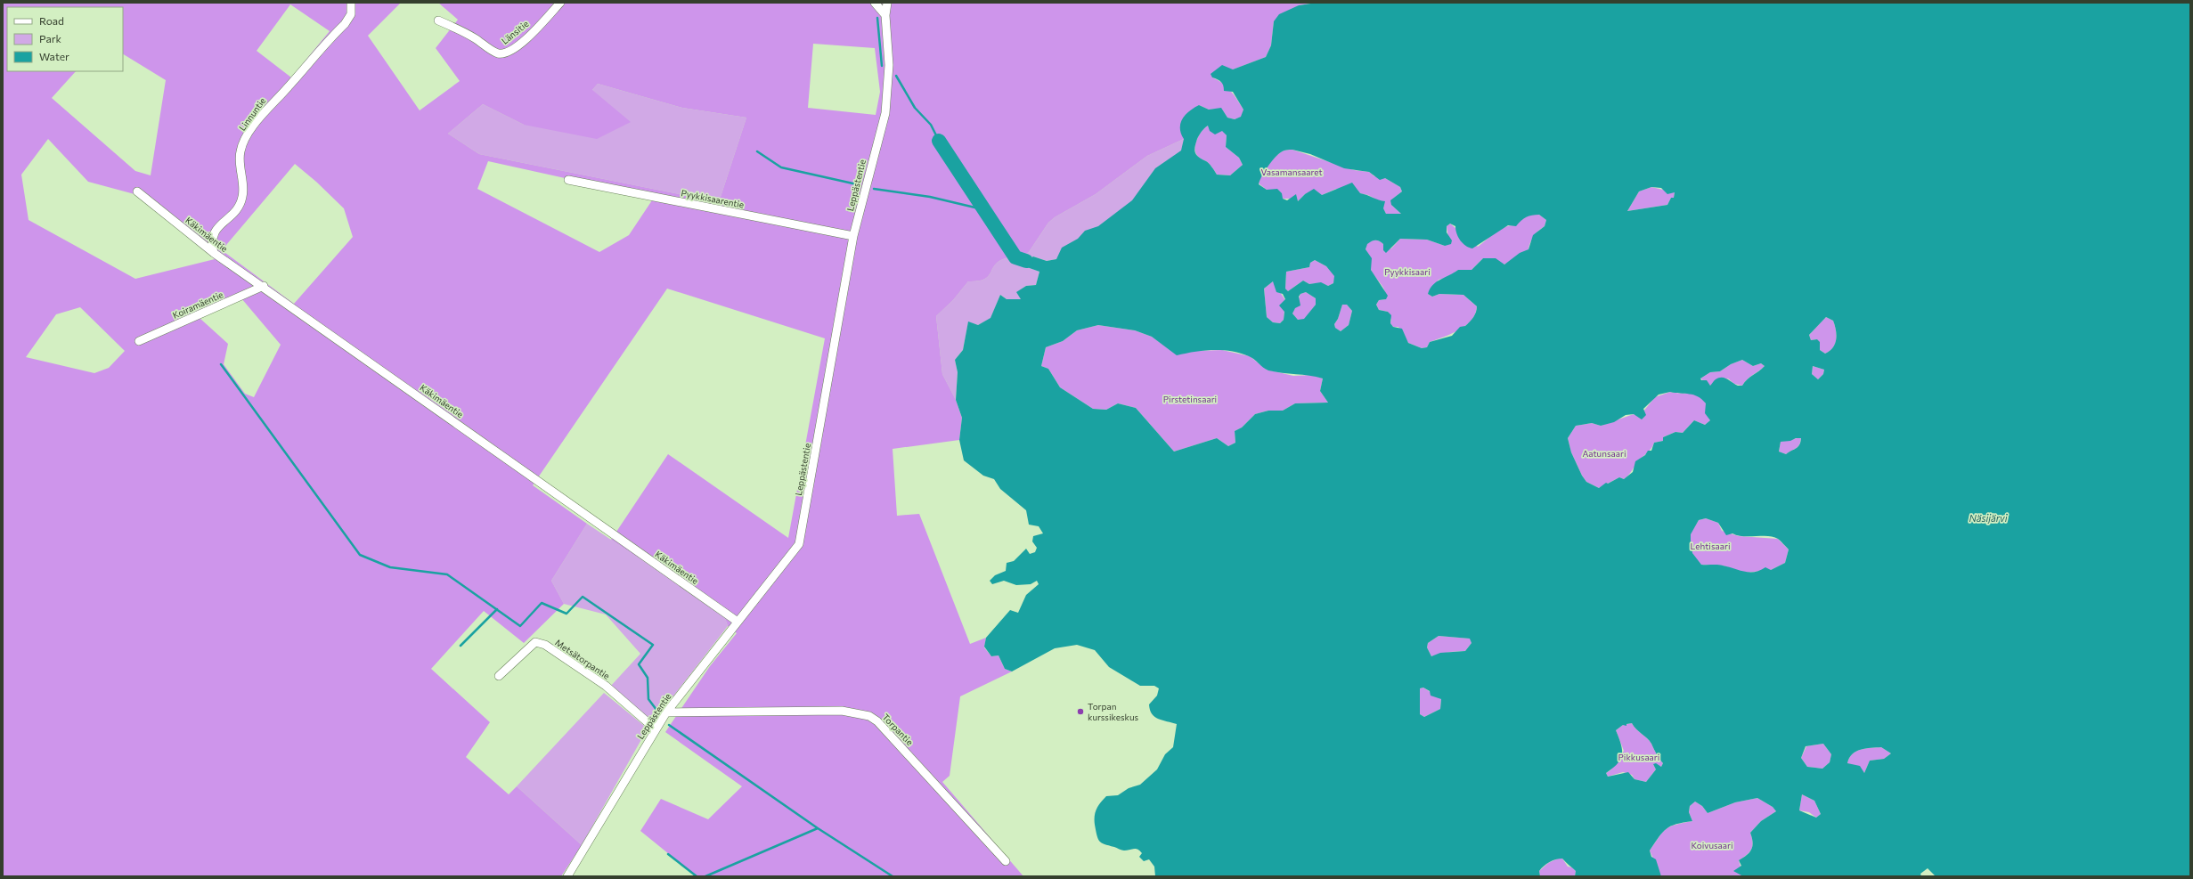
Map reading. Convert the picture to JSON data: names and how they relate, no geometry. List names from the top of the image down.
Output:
{
  "streets": {
    "street": [
      "Länsitie",
      "Linnuntie",
      "Leppästentie",
      "Pyykkisaarentie",
      "Käkimäentie",
      "Koiramäentie",
      "Metsätorpantie",
      "Torpantie"
    ]
  },
  "crossings": [
    ["Linnuntie", "Käkimäentie"],
    ["Leppästentie", "Pyykkisaarentie"],
    ["Leppästentie", "Käkimäentie"],
    ["Leppästentie", "Metsätorpantie"],
    ["Leppästentie", "Torpantie"],
    ["Käkimäentie", "Koiramäentie"]
  ],
  "water": ["Näsijärvi"],
  "parks": [
    "Vasamansaaret",
    "Pyykkisaari",
    "Pirstetinsaari",
    "Aatunsaari",
    "Lehtisaari",
    "Pikkusaari",
    "Koivusaari"
  ],
  "places": ["Torpan kurssikeskus"],
  "legend": ["Road", "Park", "Water"]
}
